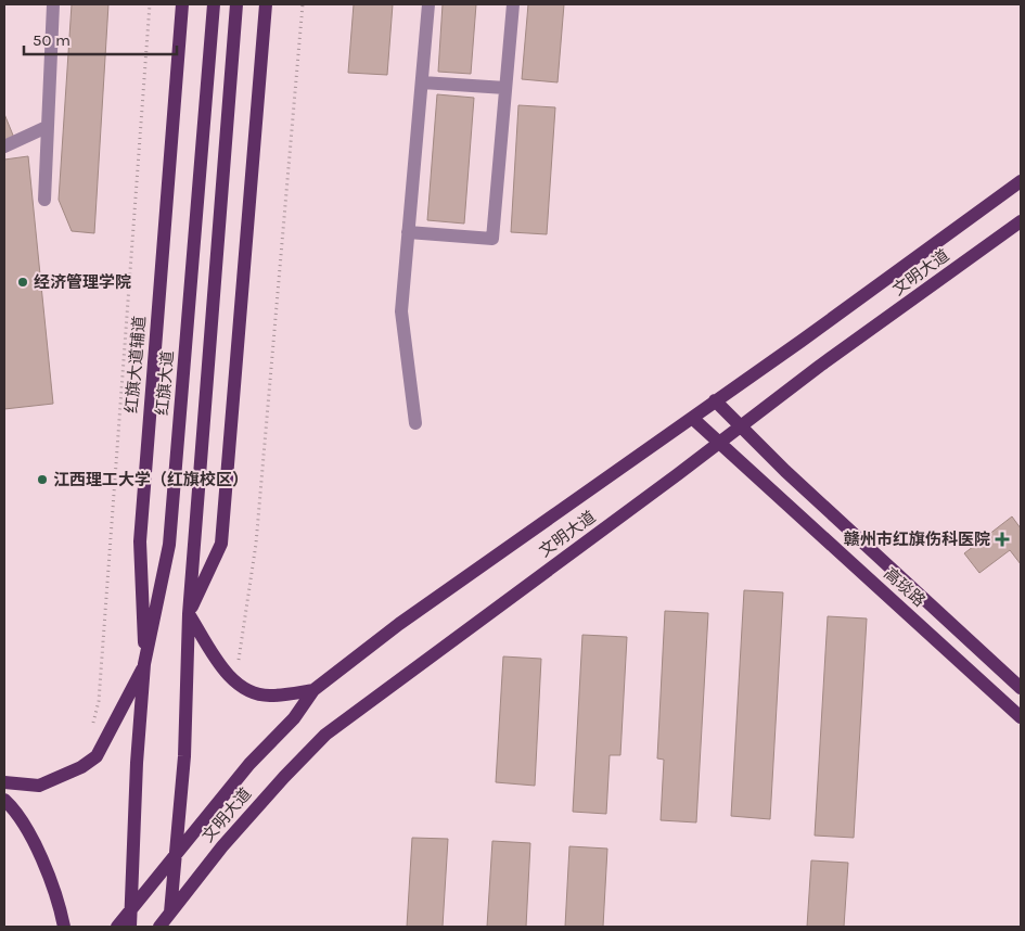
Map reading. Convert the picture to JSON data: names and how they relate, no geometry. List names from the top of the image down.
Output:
{
  "streets": {
    "main road": [
      "文明大道",
      "红旗大道辅道",
      "红旗大道",
      "高琰路"
    ]
  },
  "crossings": [
    ["文明大道", "红旗大道"],
    ["文明大道", "高琰路"],
    ["红旗大道辅道", "红旗大道"]
  ],
  "places": {
    "other": ["经济管理学院", "江西理工大学（红旗校区）"],
    "health": ["赣州市红旗伤科医院"]
  },
  "scale_bar": "50 m"
}
